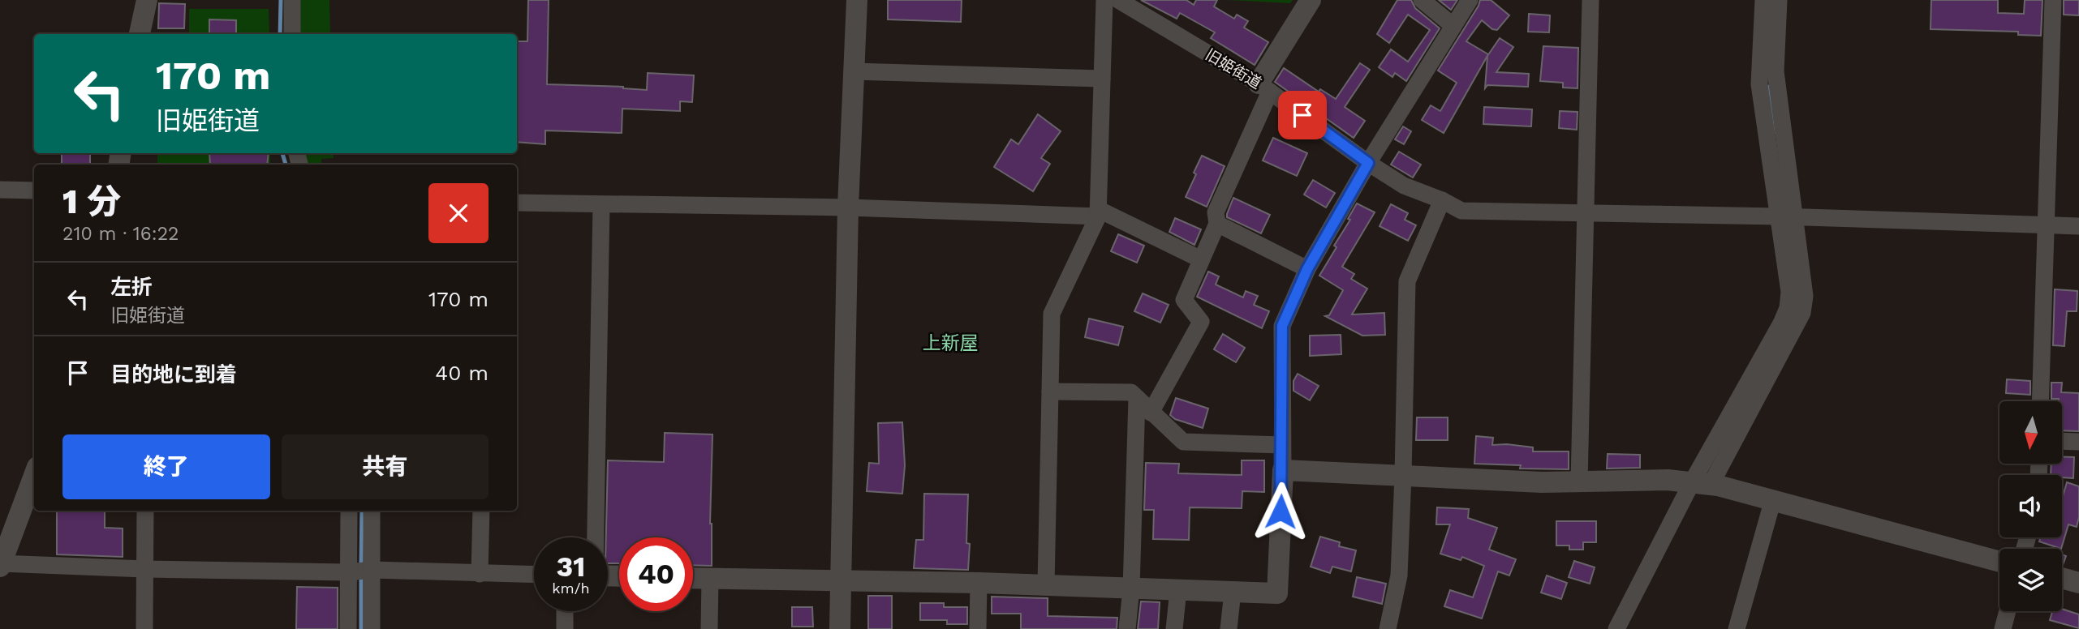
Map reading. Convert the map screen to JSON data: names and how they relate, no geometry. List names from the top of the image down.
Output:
{
  "streets": {
    "street": ["旧姫街道"]
  },
  "districts": ["上新屋"],
  "north": "bottom",
  "page": {
    "turn": ["170 m", "旧姫街道"],
    "heading": ["1 分", "210 m · 16:22"],
    "list": [
      {
        "name": "左折",
        "note": "旧姫街道",
        "value": "170 m"
      },
      {
        "name": "目的地に到着",
        "value": "40 m"
      }
    ],
    "buttons": ["終了", "共有"],
    "speed": "31 km/h",
    "limit": "40"
  }
}
